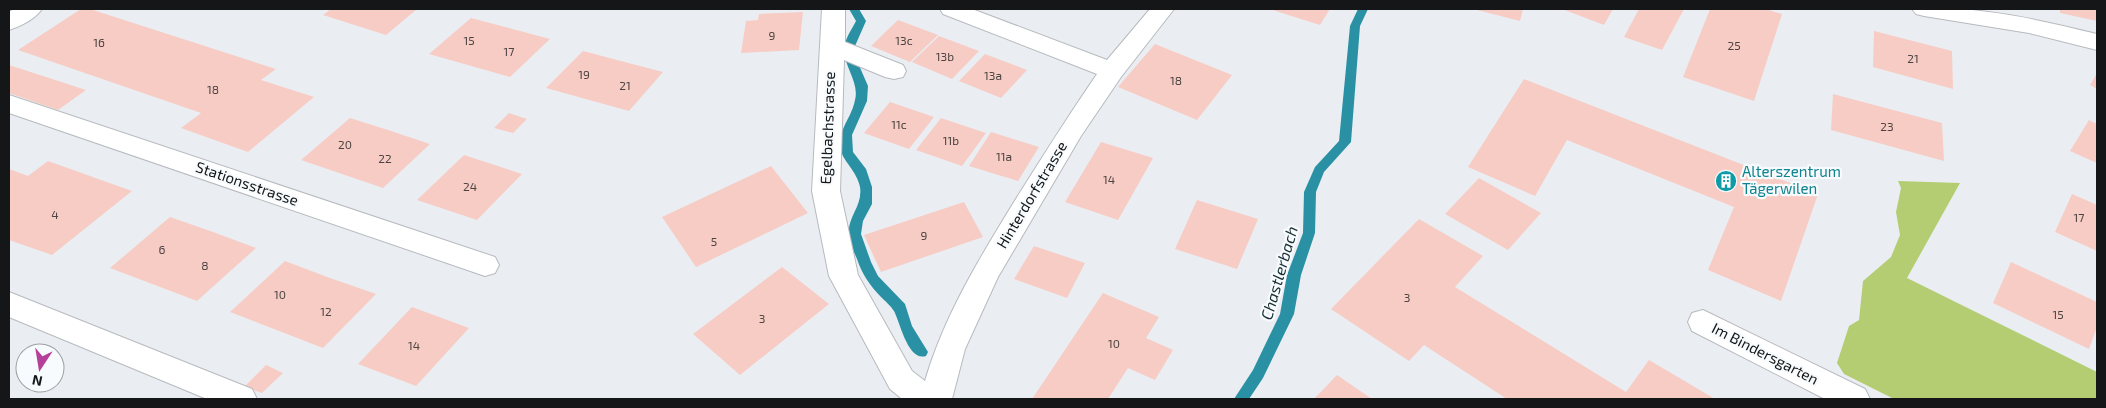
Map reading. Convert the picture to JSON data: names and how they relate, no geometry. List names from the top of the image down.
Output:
{
  "streets": {
    "street": [
      "Egelbachstrasse",
      "Stationsstrasse",
      "Hinterdorfstrasse",
      "Im Bindersgarten"
    ]
  },
  "water": ["Chastlerbach"],
  "places": {
    "building": ["Alterszentrum Tägerwilen"]
  },
  "house_numbers": [
    "9",
    "15",
    "13c",
    "16",
    "25",
    "17",
    "13b",
    "21",
    "19",
    "13a",
    "18",
    "21",
    "18",
    "11c",
    "23",
    "11b",
    "20",
    "11a",
    "22",
    "14",
    "24",
    "4",
    "17",
    "9",
    "5",
    "6",
    "8",
    "10",
    "3",
    "12",
    "15",
    "3",
    "10",
    "14"
  ],
  "north": "bottom"
}
